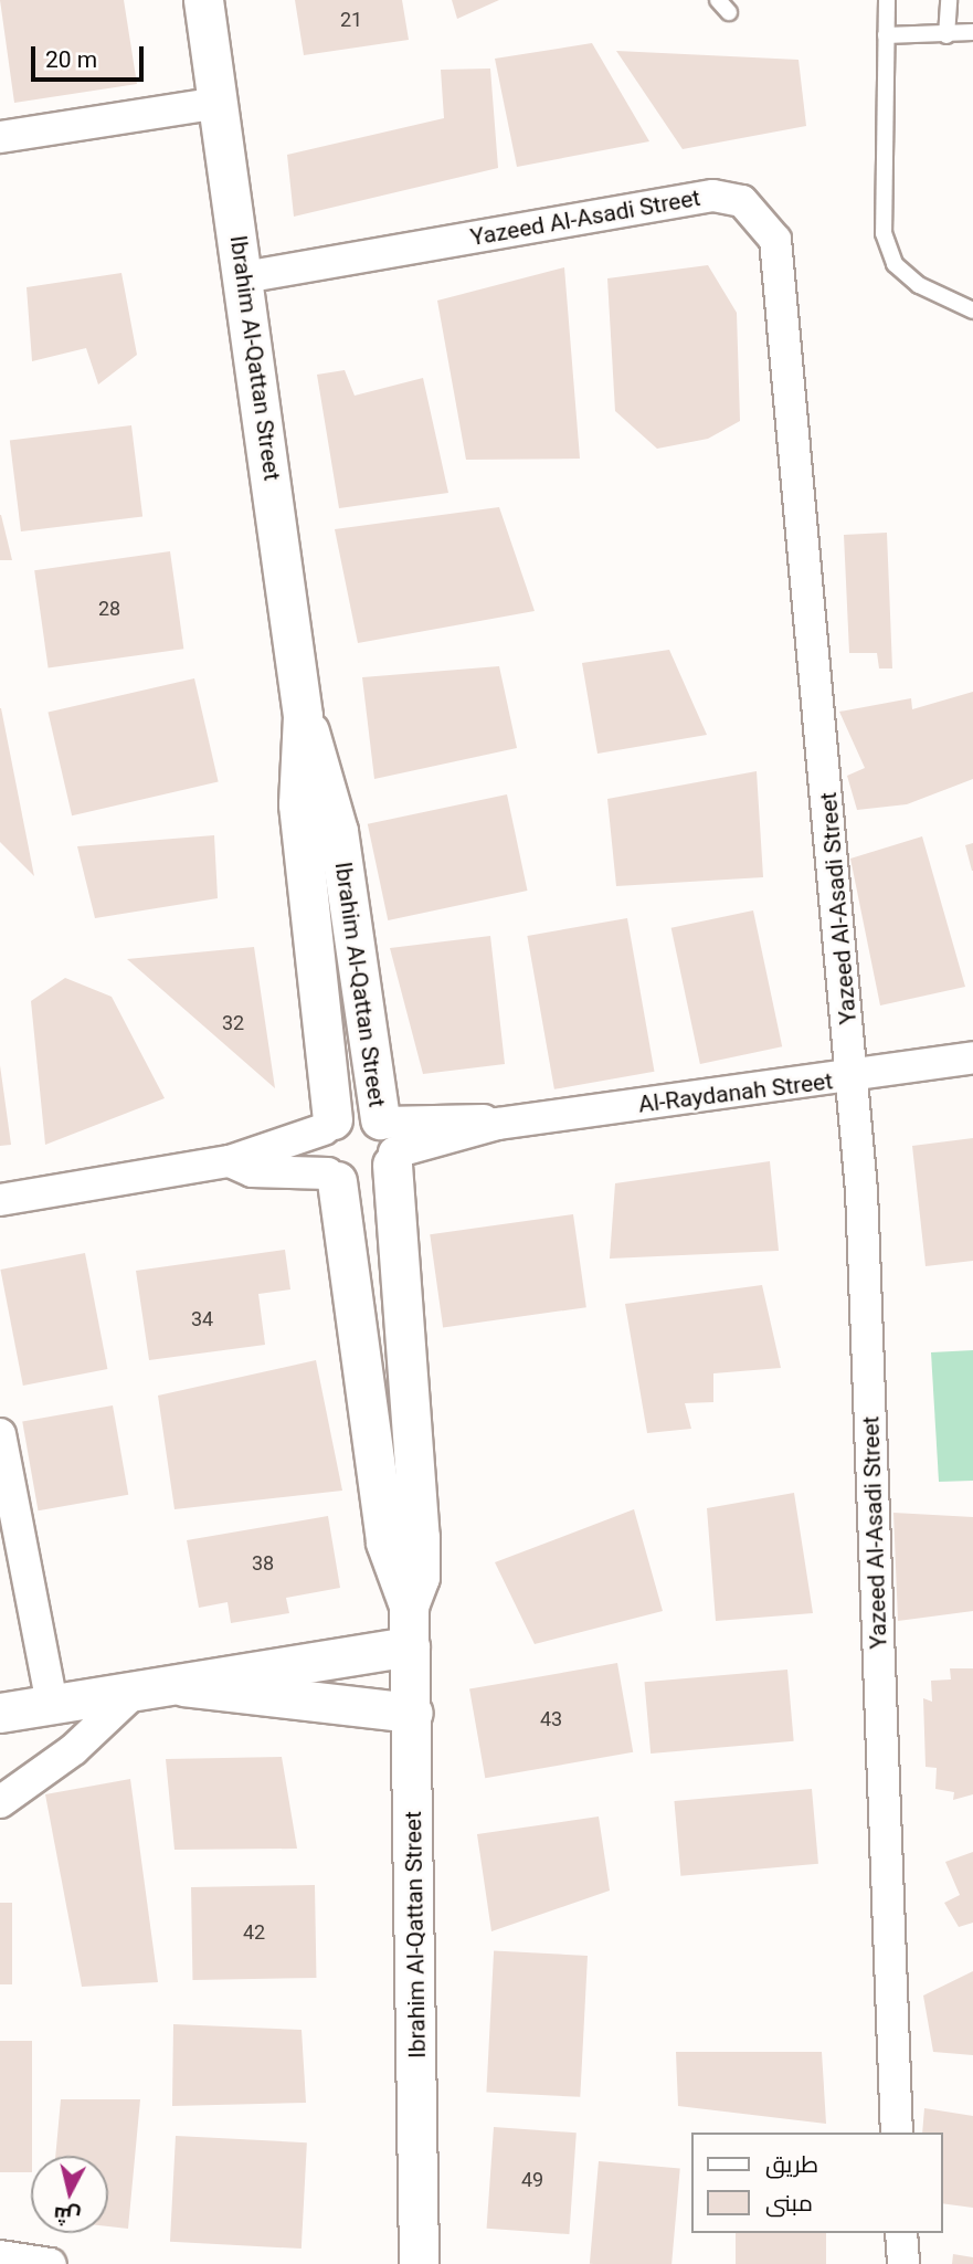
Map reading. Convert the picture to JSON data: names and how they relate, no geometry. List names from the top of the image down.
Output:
{
  "streets": {
    "street": ["Yazeed Al-Asadi Street", "Ibrahim Al-Qattan Street", "Al-Raydanah Street"]
  },
  "crossings": [
    ["Yazeed Al-Asadi Street", "Ibrahim Al-Qattan Street"],
    ["Yazeed Al-Asadi Street", "Al-Raydanah Street"],
    ["Ibrahim Al-Qattan Street", "Al-Raydanah Street"]
  ],
  "house_numbers": [
    "21",
    "28",
    "32",
    "34",
    "38",
    "43",
    "42",
    "49"
  ],
  "legend": ["طريق", "مبنى"],
  "scale_bar": "20 m",
  "north": "bottom"
}
